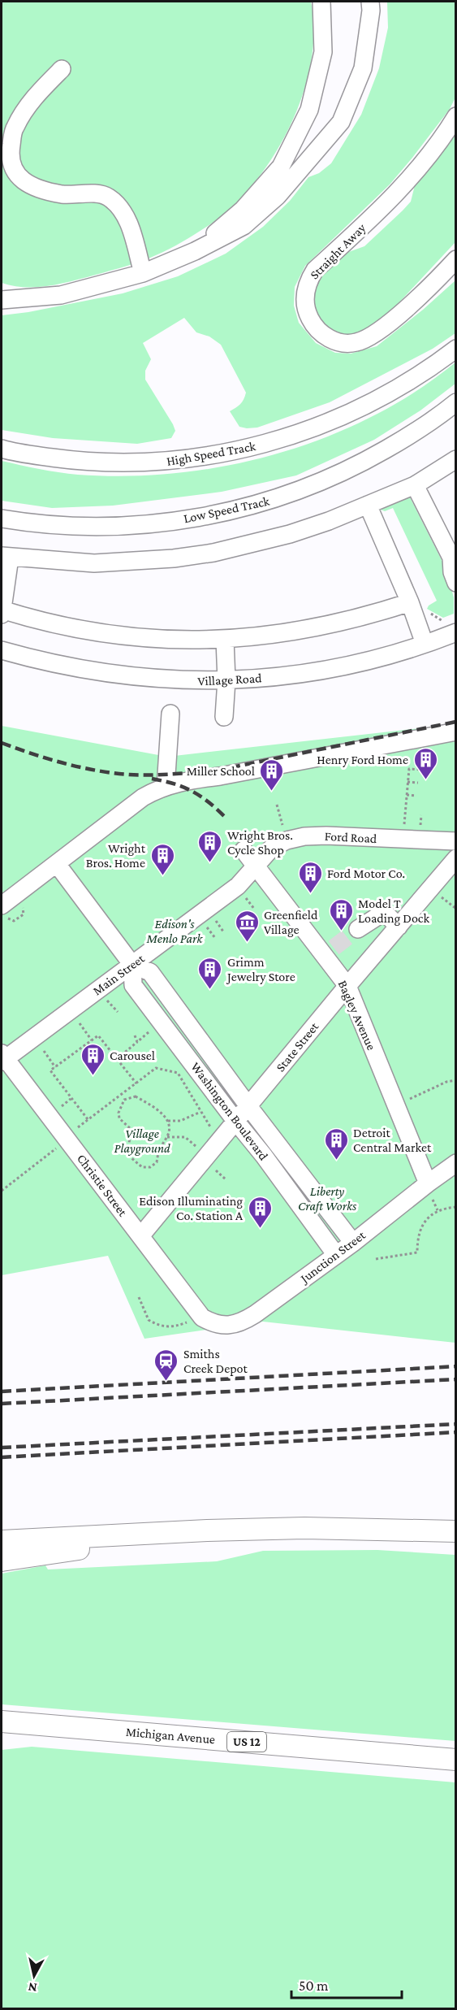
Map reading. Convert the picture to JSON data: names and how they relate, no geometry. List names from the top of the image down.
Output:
{
  "streets": {
    "main road": ["Michigan Avenue", "US 12"],
    "street": [
      "Straight Away",
      "High Speed Track",
      "Low Speed Track",
      "Village Road",
      "Ford Road",
      "Main Street",
      "Bagley Avenue",
      "State Street",
      "Washington Boulevard",
      "Christie Street",
      "Junction Street"
    ]
  },
  "crossings": [
    ["Ford Road", "Main Street"],
    ["Ford Road", "Bagley Avenue"],
    ["Main Street", "Bagley Avenue"],
    ["Main Street", "Washington Boulevard"],
    ["Main Street", "Christie Street"],
    ["Bagley Avenue", "State Street"],
    ["Bagley Avenue", "Junction Street"],
    ["State Street", "Washington Boulevard"],
    ["State Street", "Christie Street"],
    ["Washington Boulevard", "Junction Street"],
    ["Christie Street", "Junction Street"]
  ],
  "parks": ["Edison's Menlo Park", "Village Playground", "Liberty Craft Works"],
  "places": {
    "building": [
      "Henry Ford Home",
      "Miller School",
      "Wright Bros. Cycle Shop",
      "Wright Bros. Home",
      "Ford Motor Co.",
      "Model T Loading Dock",
      "Grimm Jewelry Store",
      "Carousel",
      "Detroit Central Market",
      "Edison Illuminating Co. Station A"
    ],
    "museum": ["Greenfield Village"],
    "station": ["Smiths Creek Depot"]
  },
  "scale_bar": "50 m",
  "north": "bottom"
}
